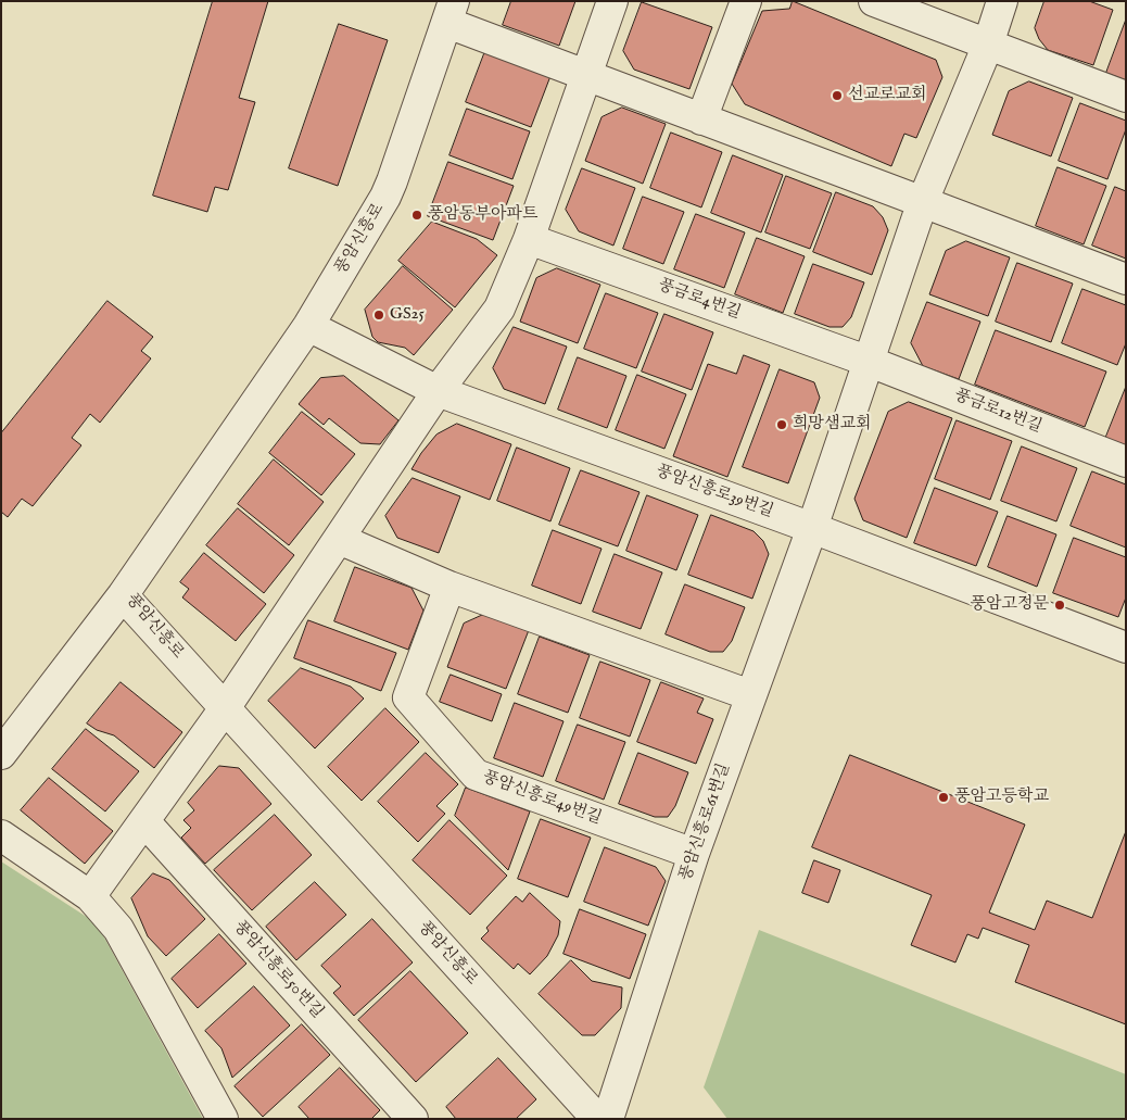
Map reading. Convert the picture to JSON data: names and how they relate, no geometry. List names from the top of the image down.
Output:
{
  "streets": {
    "street": [
      "풍암신흥로",
      "풍금로4번길",
      "풍금로12번길",
      "풍암신흥로39번길",
      "풍암신흥로49번길",
      "풍암신흥로61번길",
      "풍암신흥로50번길"
    ]
  },
  "crossings": [
    ["풍암신흥로", "풍암신흥로39번길"],
    ["풍금로4번길", "풍금로12번길"],
    ["풍암신흥로39번길", "풍암신흥로61번길"],
    ["풍암신흥로49번길", "풍암신흥로61번길"]
  ],
  "places": [
    "선교로교회",
    "풍암동부아파트",
    "GS25",
    "희망샘교회",
    "풍암고정문",
    "풍암고등학교"
  ]
}
